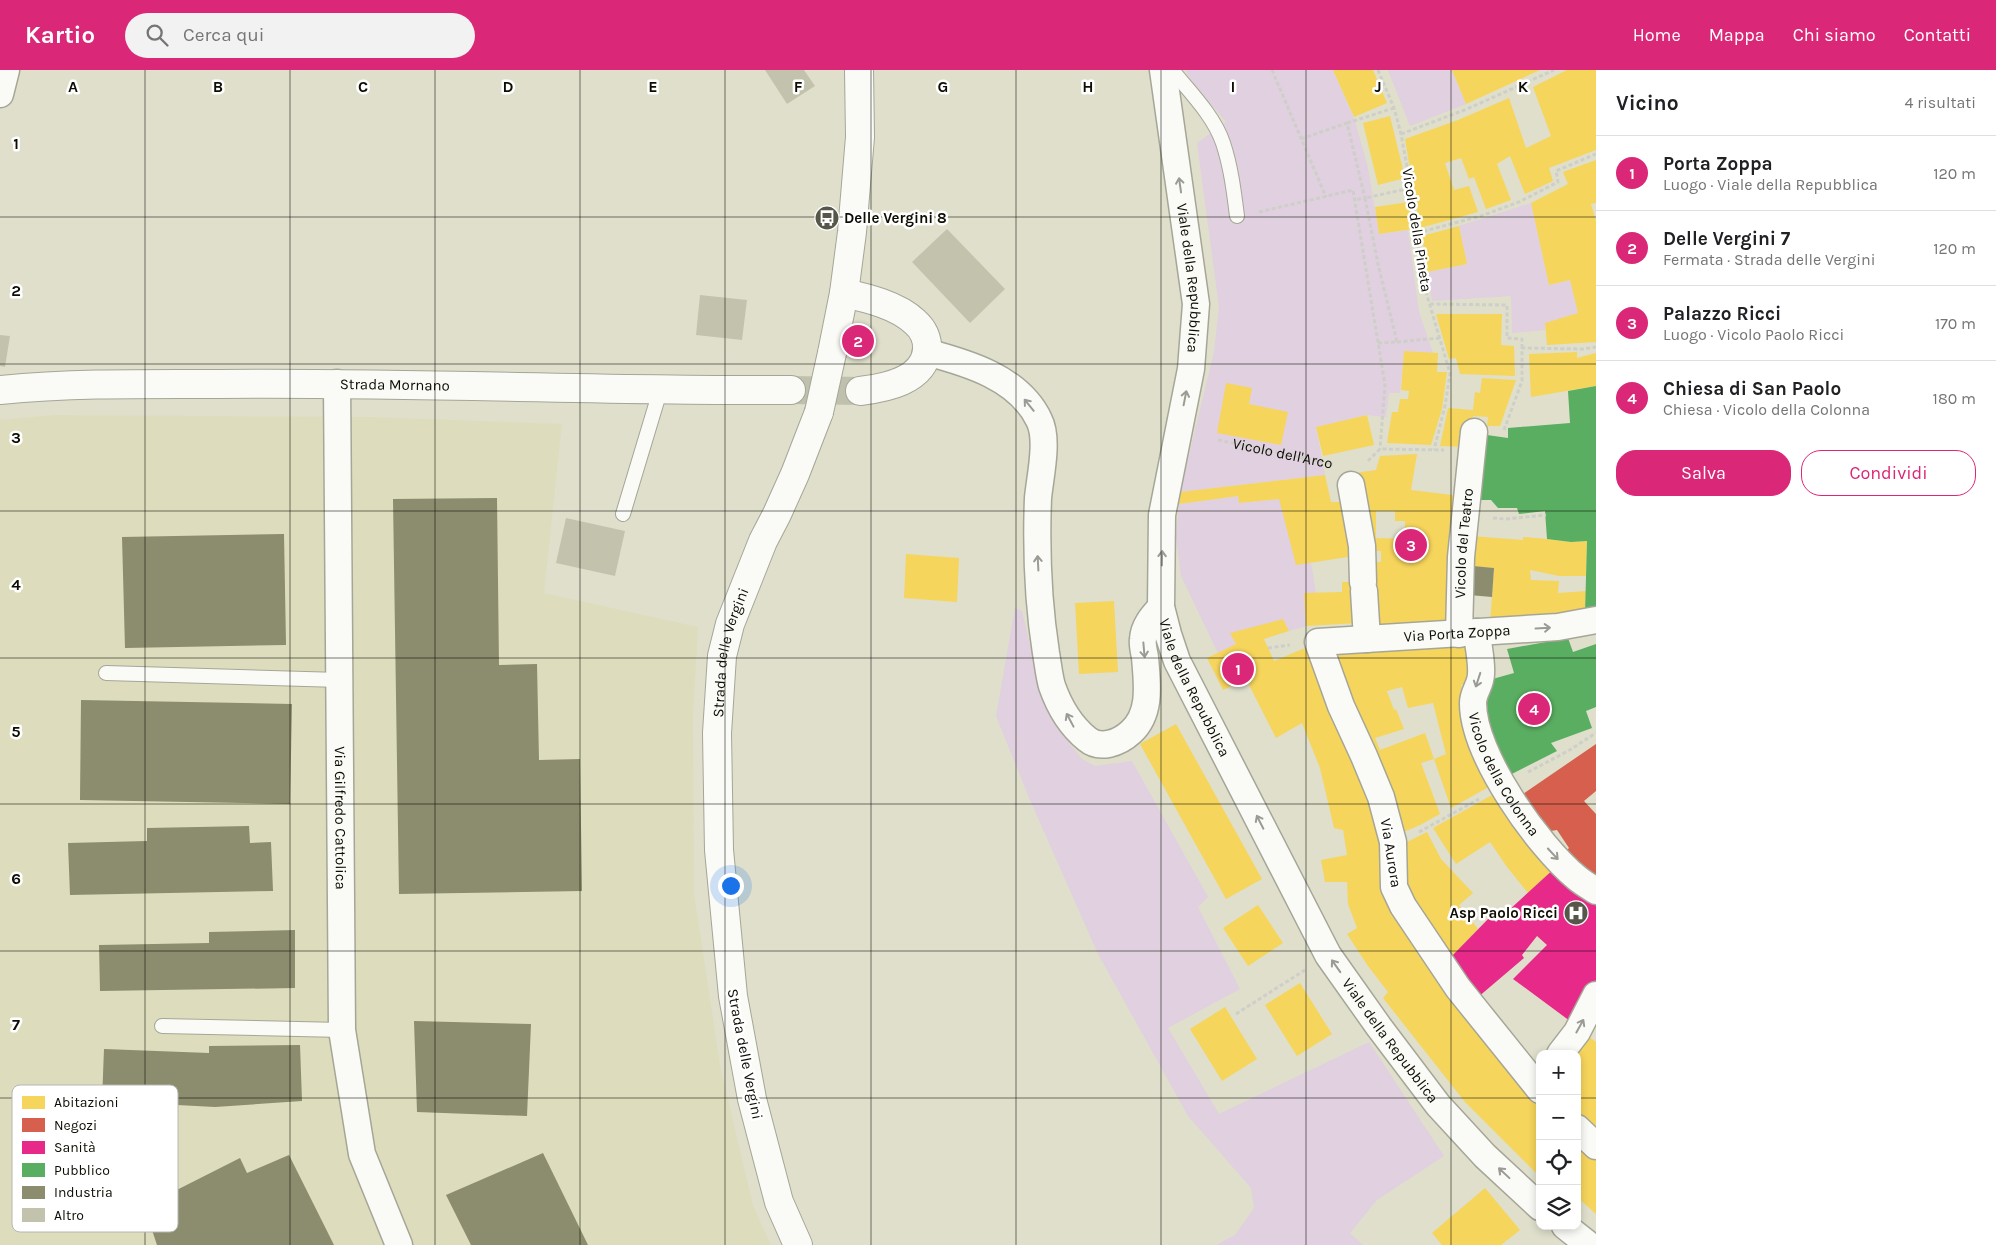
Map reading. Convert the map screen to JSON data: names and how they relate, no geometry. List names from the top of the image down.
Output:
{
  "streets": {
    "main road": ["Strada Mornano", "Strada delle Vergini"],
    "street": [
      "Viale della Repubblica",
      "Vicolo del Teatro",
      "Via Porta Zoppa",
      "Vicolo della Colonna",
      "Via Gilfredo Cattolica",
      "Via Aurora"
    ],
    "path": ["Vicolo della Pineta", "Vicolo dell'Arco"]
  },
  "crossings": [
    ["Strada Mornano", "Via Gilfredo Cattolica"],
    ["Vicolo del Teatro", "Via Porta Zoppa"],
    ["Vicolo del Teatro", "Vicolo della Colonna"],
    ["Via Porta Zoppa", "Vicolo della Colonna"],
    ["Via Porta Zoppa", "Via Aurora"]
  ],
  "one_way": ["Viale della Repubblica", "Via Porta Zoppa", "Vicolo della Colonna"],
  "places": {
    "bus stop": ["Delle Vergini 8"],
    "hospital": ["Asp Paolo Ricci"]
  },
  "legend": [
    "Abitazioni",
    "Negozi",
    "Sanità",
    "Pubblico",
    "Industria",
    "Altro"
  ],
  "page": {
    "header": "Kartio",
    "search": "Cerca qui",
    "nav": [
      "Home",
      "Mappa",
      "Chi siamo",
      "Contatti"
    ],
    "heading": ["Vicino", "4 risultati"],
    "list": [
      {
        "mark": "1",
        "name": "Porta Zoppa",
        "note": "Luogo · Viale della Repubblica",
        "value": "120 m"
      },
      {
        "mark": "2",
        "name": "Delle Vergini 7",
        "note": "Fermata · Strada delle Vergini",
        "value": "120 m"
      },
      {
        "mark": "3",
        "name": "Palazzo Ricci",
        "note": "Luogo · Vicolo Paolo Ricci",
        "value": "170 m"
      },
      {
        "mark": "4",
        "name": "Chiesa di San Paolo",
        "note": "Chiesa · Vicolo della Colonna",
        "value": "180 m"
      }
    ],
    "pins": [
      "2",
      "3",
      "1",
      "4"
    ],
    "buttons": ["Salva", "Condividi"],
    "map_buttons": ["+", "−"]
  },
  "grid": {
    "columns": [
      "A",
      "B",
      "C",
      "D",
      "E",
      "F",
      "G",
      "H",
      "I",
      "J",
      "K"
    ],
    "rows": [
      "1",
      "2",
      "3",
      "4",
      "5",
      "6",
      "7"
    ]
  }
}
